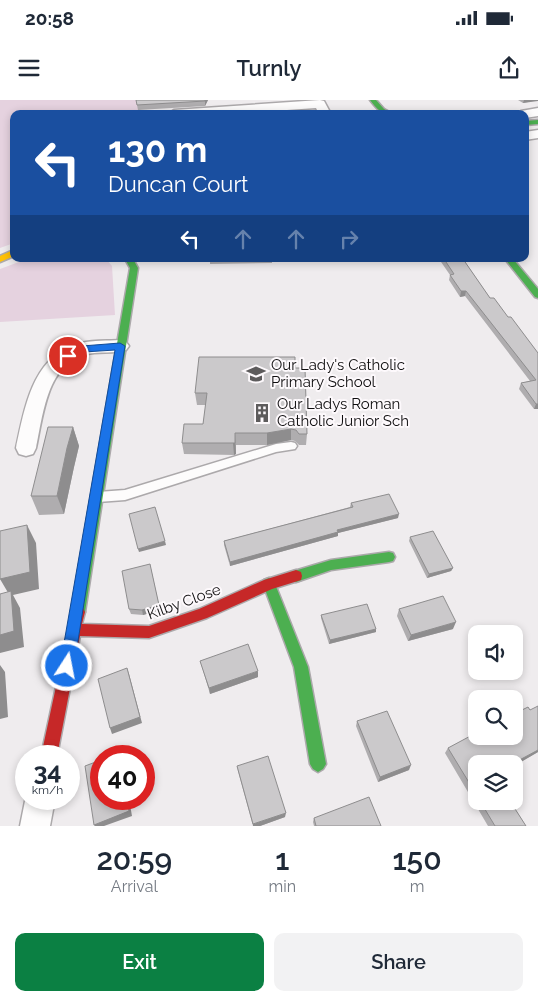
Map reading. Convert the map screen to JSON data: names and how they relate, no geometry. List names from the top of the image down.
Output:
{
  "streets": {
    "street": ["Kilby Close"]
  },
  "places": {
    "school or university": ["Our Lady's Catholic Primary School"],
    "building": ["Our Ladys Roman Catholic Junior Sch"]
  },
  "page": {
    "status": "20:58",
    "header": "Turnly",
    "turn": ["130 m", "Duncan Court"],
    "speed": "34 km/h",
    "limit": "40",
    "eta": [
      "20:59",
      "Arrival",
      "1",
      "min",
      "150",
      "m"
    ],
    "buttons": ["Exit", "Share"]
  }
}
